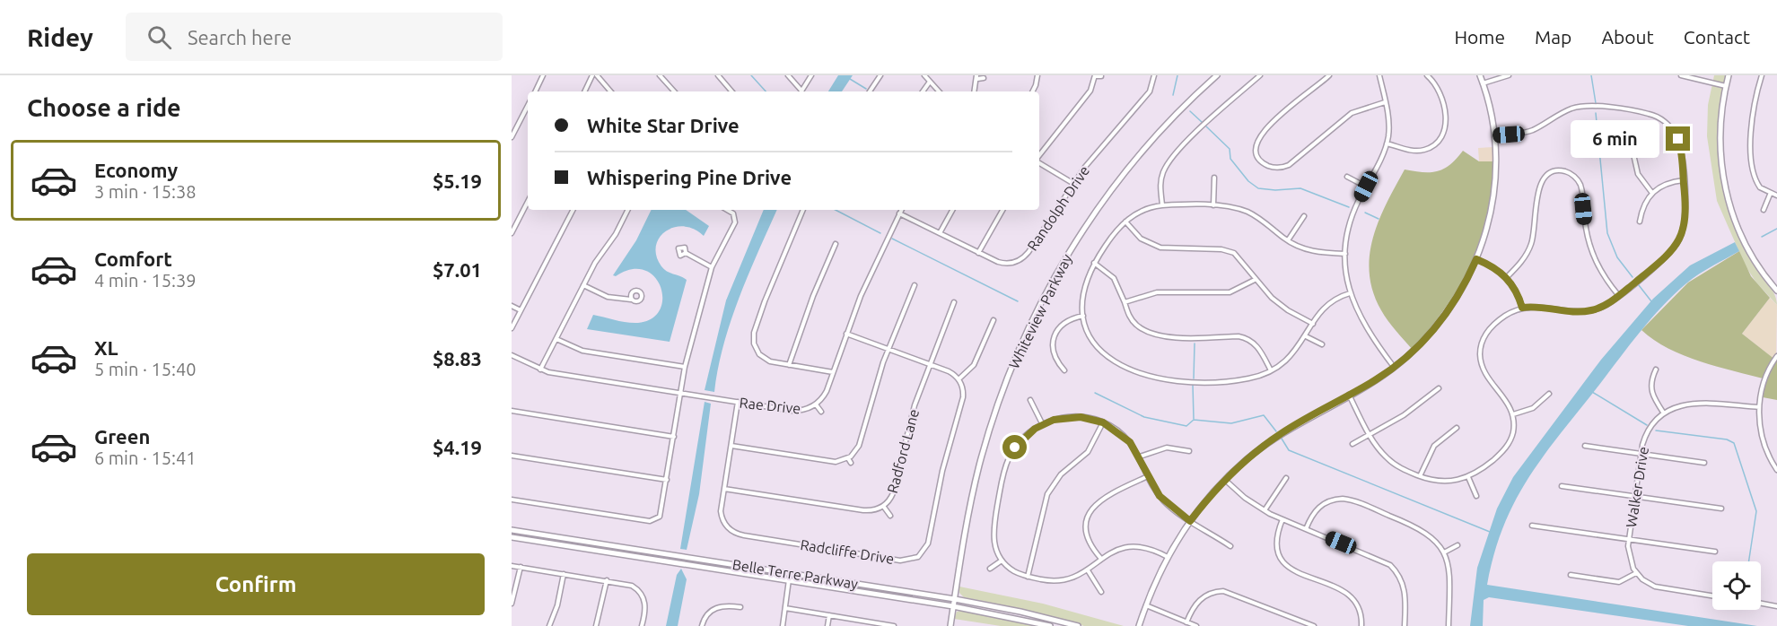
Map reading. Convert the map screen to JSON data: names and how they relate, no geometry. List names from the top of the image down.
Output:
{
  "streets": {
    "street": [
      "Randolph Drive",
      "Whiteview Parkway",
      "Rae Drive",
      "Radford Lane",
      "Walker Drive",
      "Radcliffe Drive",
      "Belle Terre Parkway"
    ]
  },
  "crossings": [
    ["Randolph Drive", "Rae Drive"],
    ["Whiteview Parkway", "Belle Terre Parkway"],
    ["Rae Drive", "Radcliffe Drive"],
    ["Radford Lane", "Radcliffe Drive"]
  ],
  "page": {
    "header": "Ridey",
    "search": "Search here",
    "nav": [
      "Home",
      "Map",
      "About",
      "Contact"
    ],
    "heading": "Choose a ride",
    "banner": ["White Star Drive", "Whispering Pine Drive"],
    "bubble": "6 min",
    "list": [
      {
        "name": "Economy",
        "note": "3 min · 15:38",
        "value": "$5.19"
      },
      {
        "name": "Comfort",
        "note": "4 min · 15:39",
        "value": "$7.01"
      },
      {
        "name": "XL",
        "note": "5 min · 15:40",
        "value": "$8.83"
      },
      {
        "name": "Green",
        "note": "6 min · 15:41",
        "value": "$4.19"
      }
    ],
    "buttons": "Confirm"
  }
}
